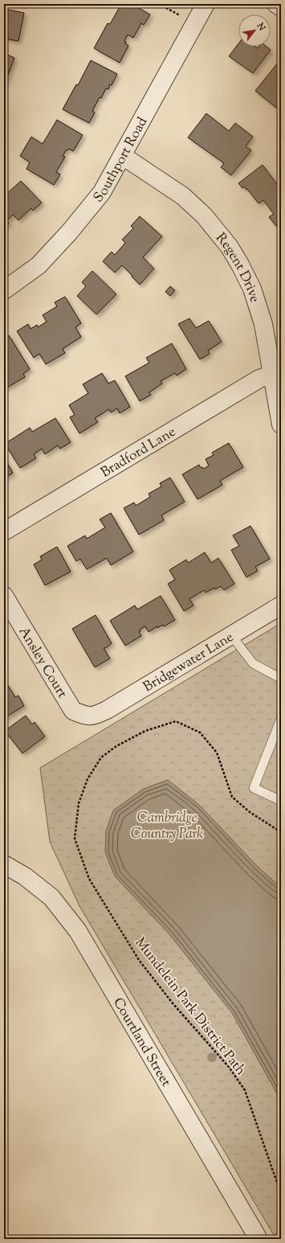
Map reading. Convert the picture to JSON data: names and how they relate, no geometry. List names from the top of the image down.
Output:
{
  "streets": {
    "street": [
      "Southport Road",
      "Regent Drive",
      "Bradford Lane",
      "Bridgewater Lane",
      "Ansley Court",
      "Courtland Street"
    ],
    "path": ["Mundelein Park District Path"]
  },
  "crossings": [
    ["Southport Road", "Regent Drive"],
    ["Regent Drive", "Bradford Lane"],
    ["Bridgewater Lane", "Ansley Court"]
  ],
  "parks": ["Cambridge Country Park"],
  "north": "top right"
}
